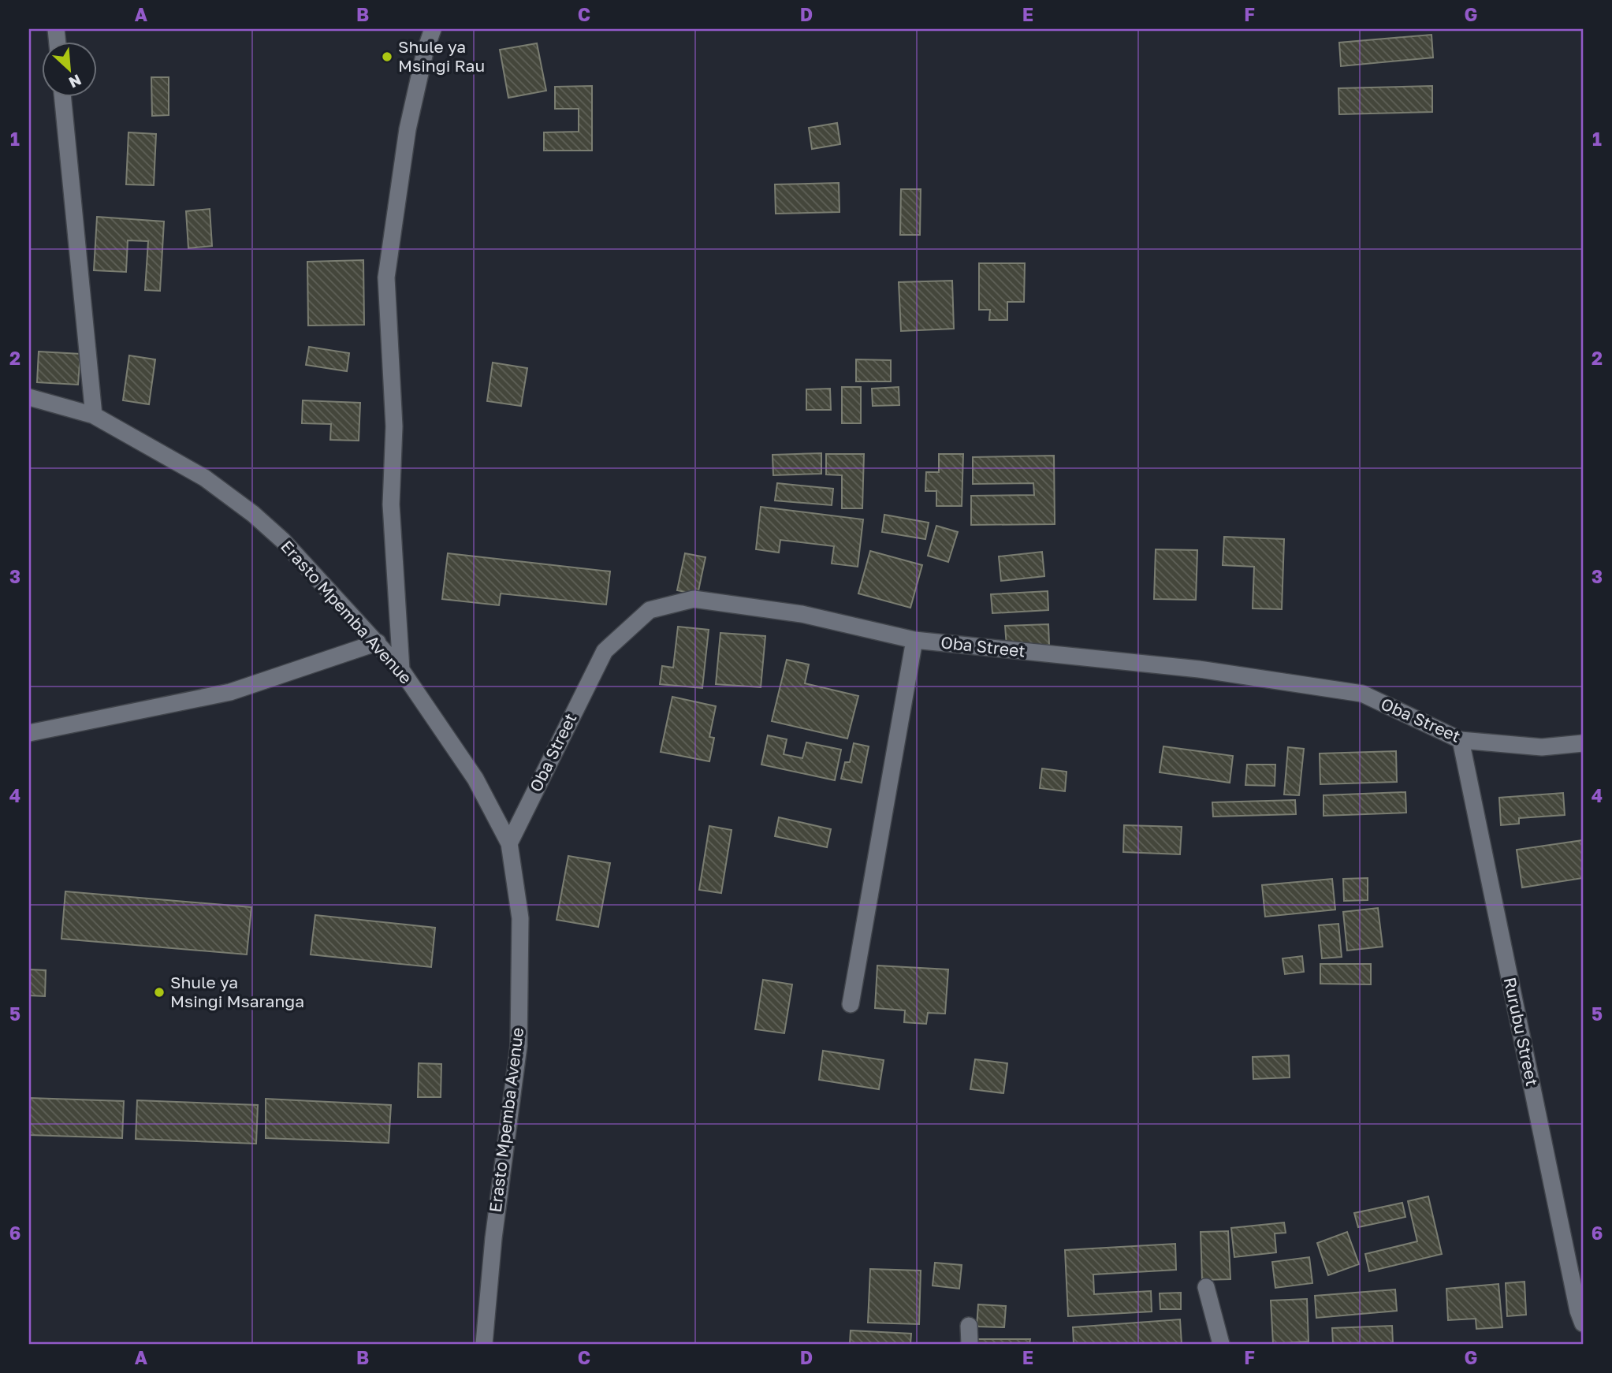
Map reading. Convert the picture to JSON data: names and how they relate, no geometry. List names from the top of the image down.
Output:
{
  "streets": {
    "street": ["Erasto Mpemba Avenue", "Oba Street", "Rurubu Street"]
  },
  "crossings": [
    ["Erasto Mpemba Avenue", "Oba Street"],
    ["Oba Street", "Rurubu Street"]
  ],
  "places": ["Shule ya Msingi Rau", "Shule ya Msingi Msaranga"],
  "north": "bottom right",
  "grid": {
    "columns": [
      "A",
      "B",
      "C",
      "D",
      "E",
      "F",
      "G"
    ],
    "rows": [
      "1",
      "2",
      "3",
      "4",
      "5",
      "6"
    ]
  }
}
